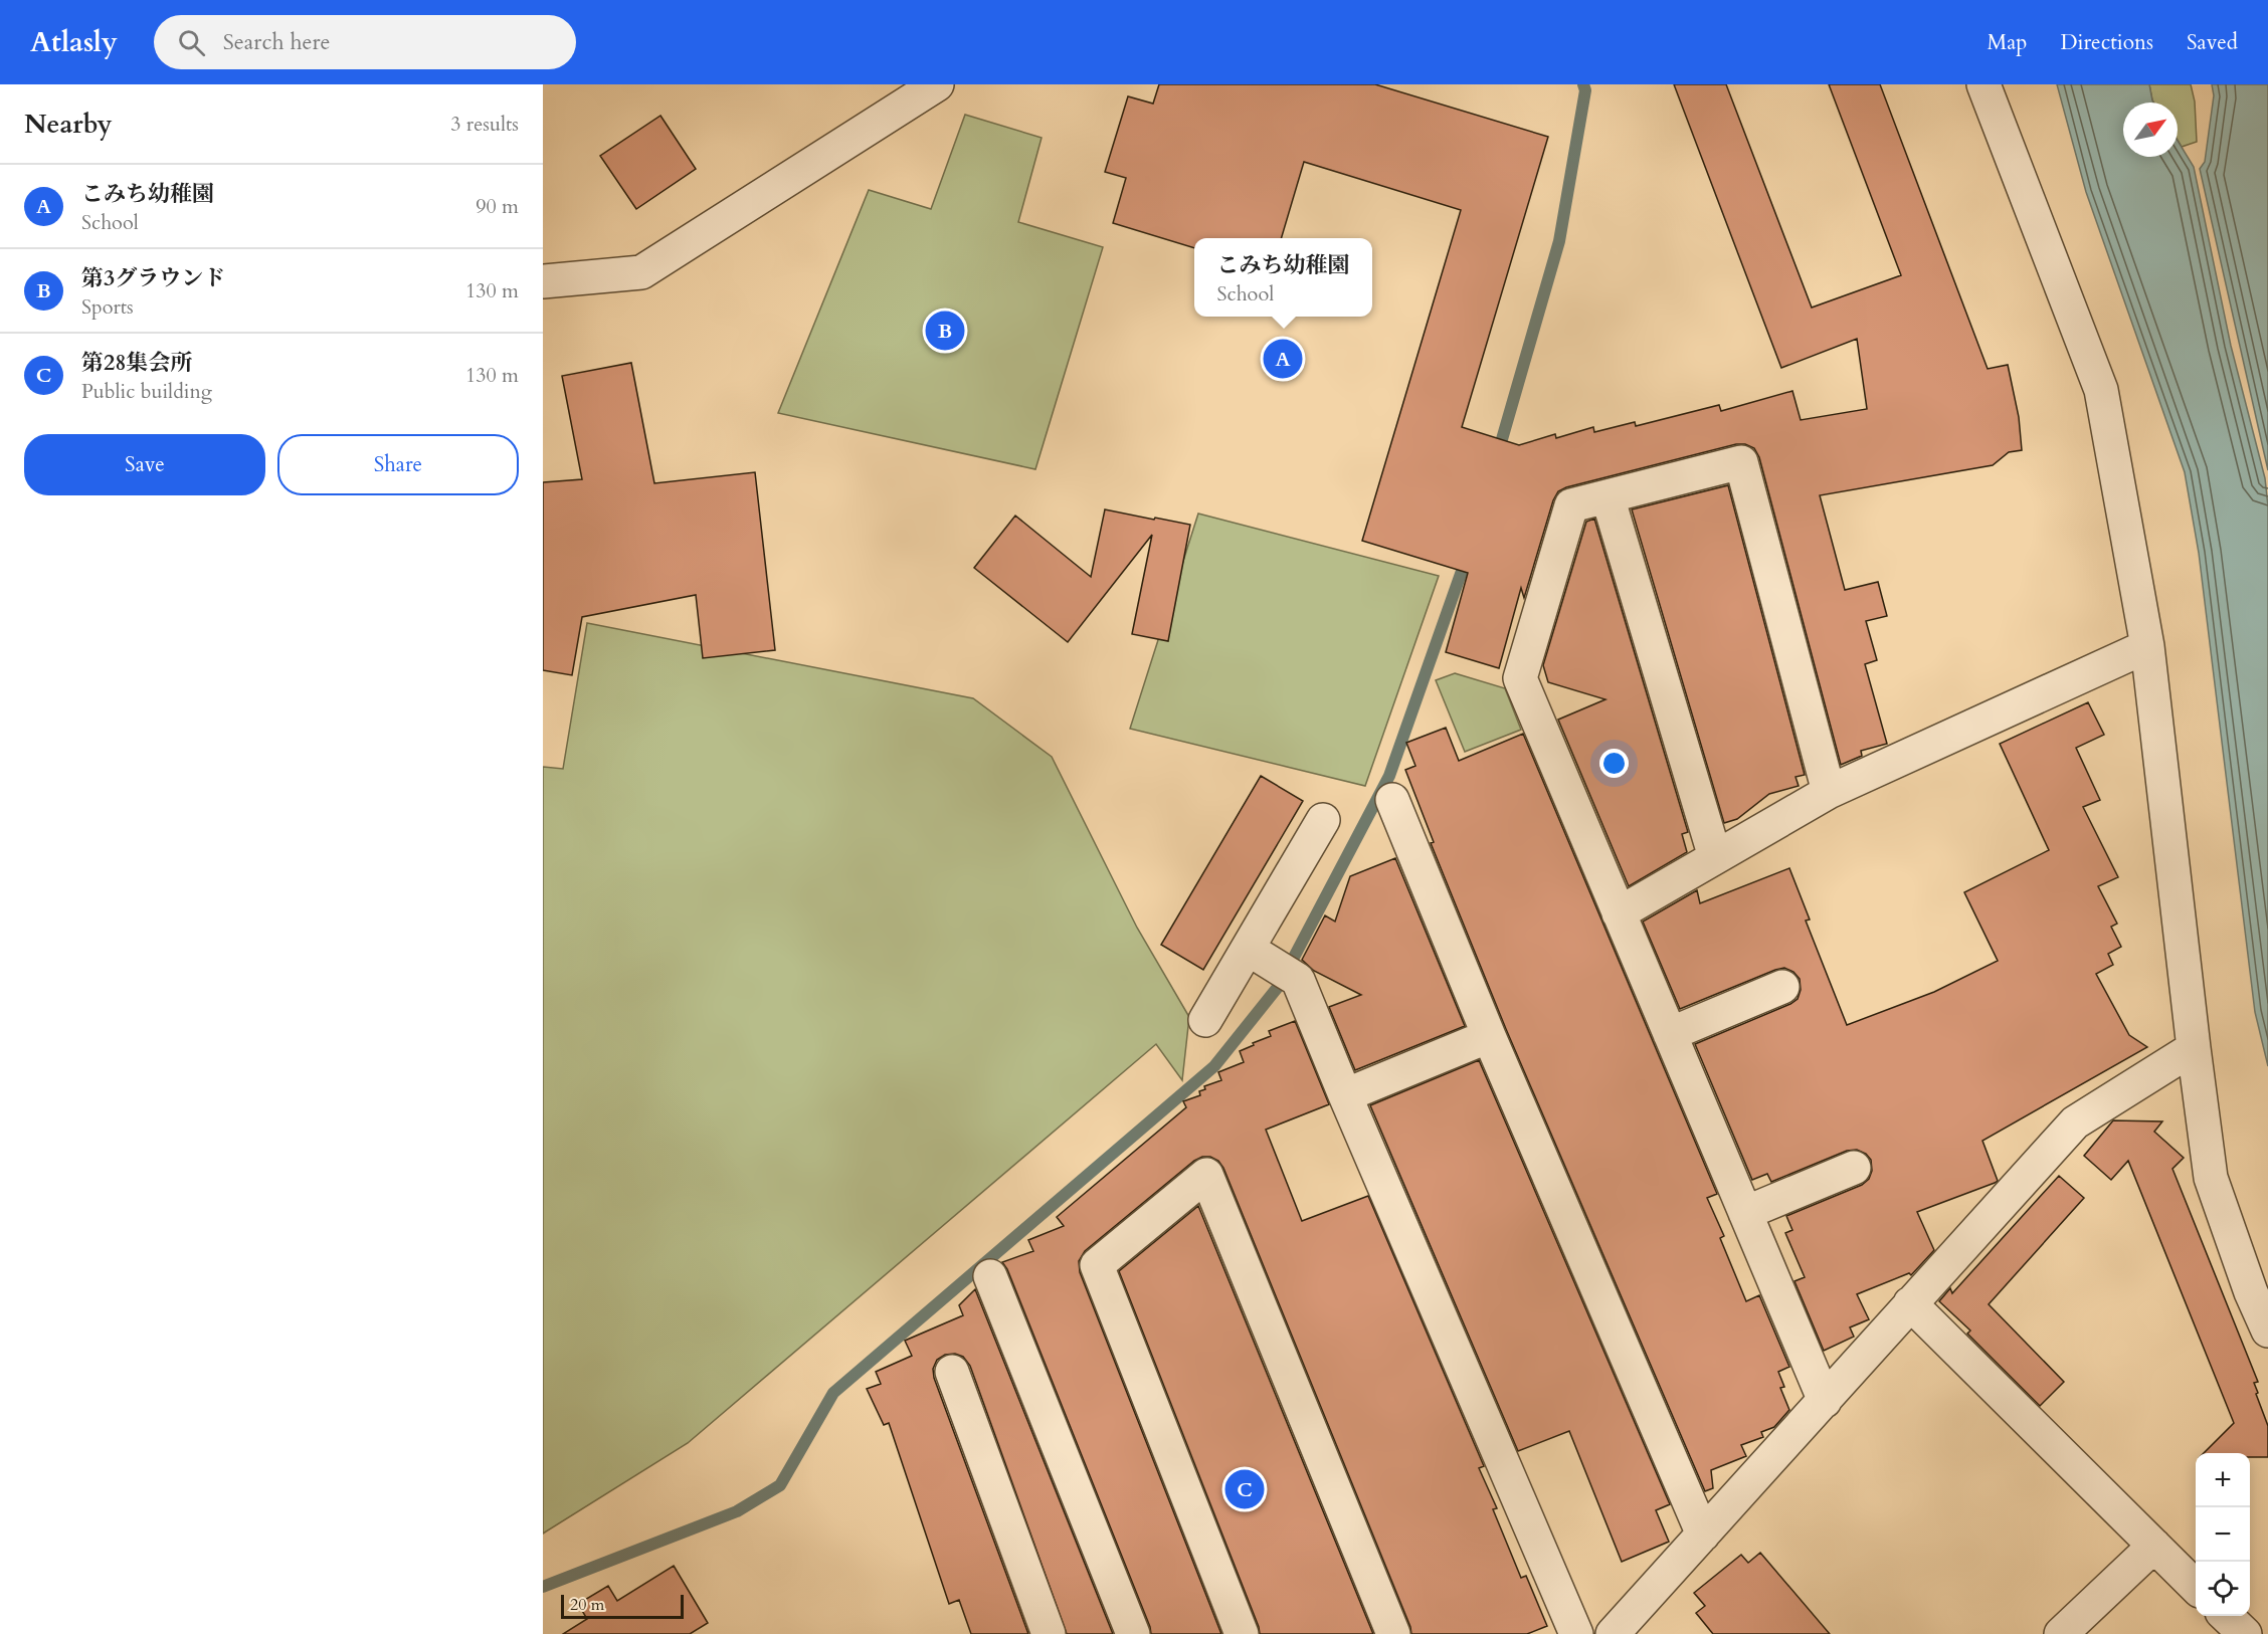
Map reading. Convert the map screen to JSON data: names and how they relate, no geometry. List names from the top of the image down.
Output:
{
  "scale_bar": "20 m",
  "north": "top right",
  "page": {
    "header": "Atlasly",
    "search": "Search here",
    "nav": ["Map", "Directions", "Saved"],
    "heading": ["Nearby", "3 results"],
    "list": [
      {
        "mark": "A",
        "name": "こみち幼稚園",
        "note": "School",
        "value": "90 m"
      },
      {
        "mark": "B",
        "name": "第3グラウンド",
        "note": "Sports",
        "value": "130 m"
      },
      {
        "mark": "C",
        "name": "第28集会所",
        "note": "Public building",
        "value": "130 m"
      }
    ],
    "popup": ["こみち幼稚園", "School"],
    "pins": ["B", "A", "C"],
    "buttons": ["Save", "Share"],
    "map_buttons": ["+", "−"],
    "scale": "20 m"
  }
}
